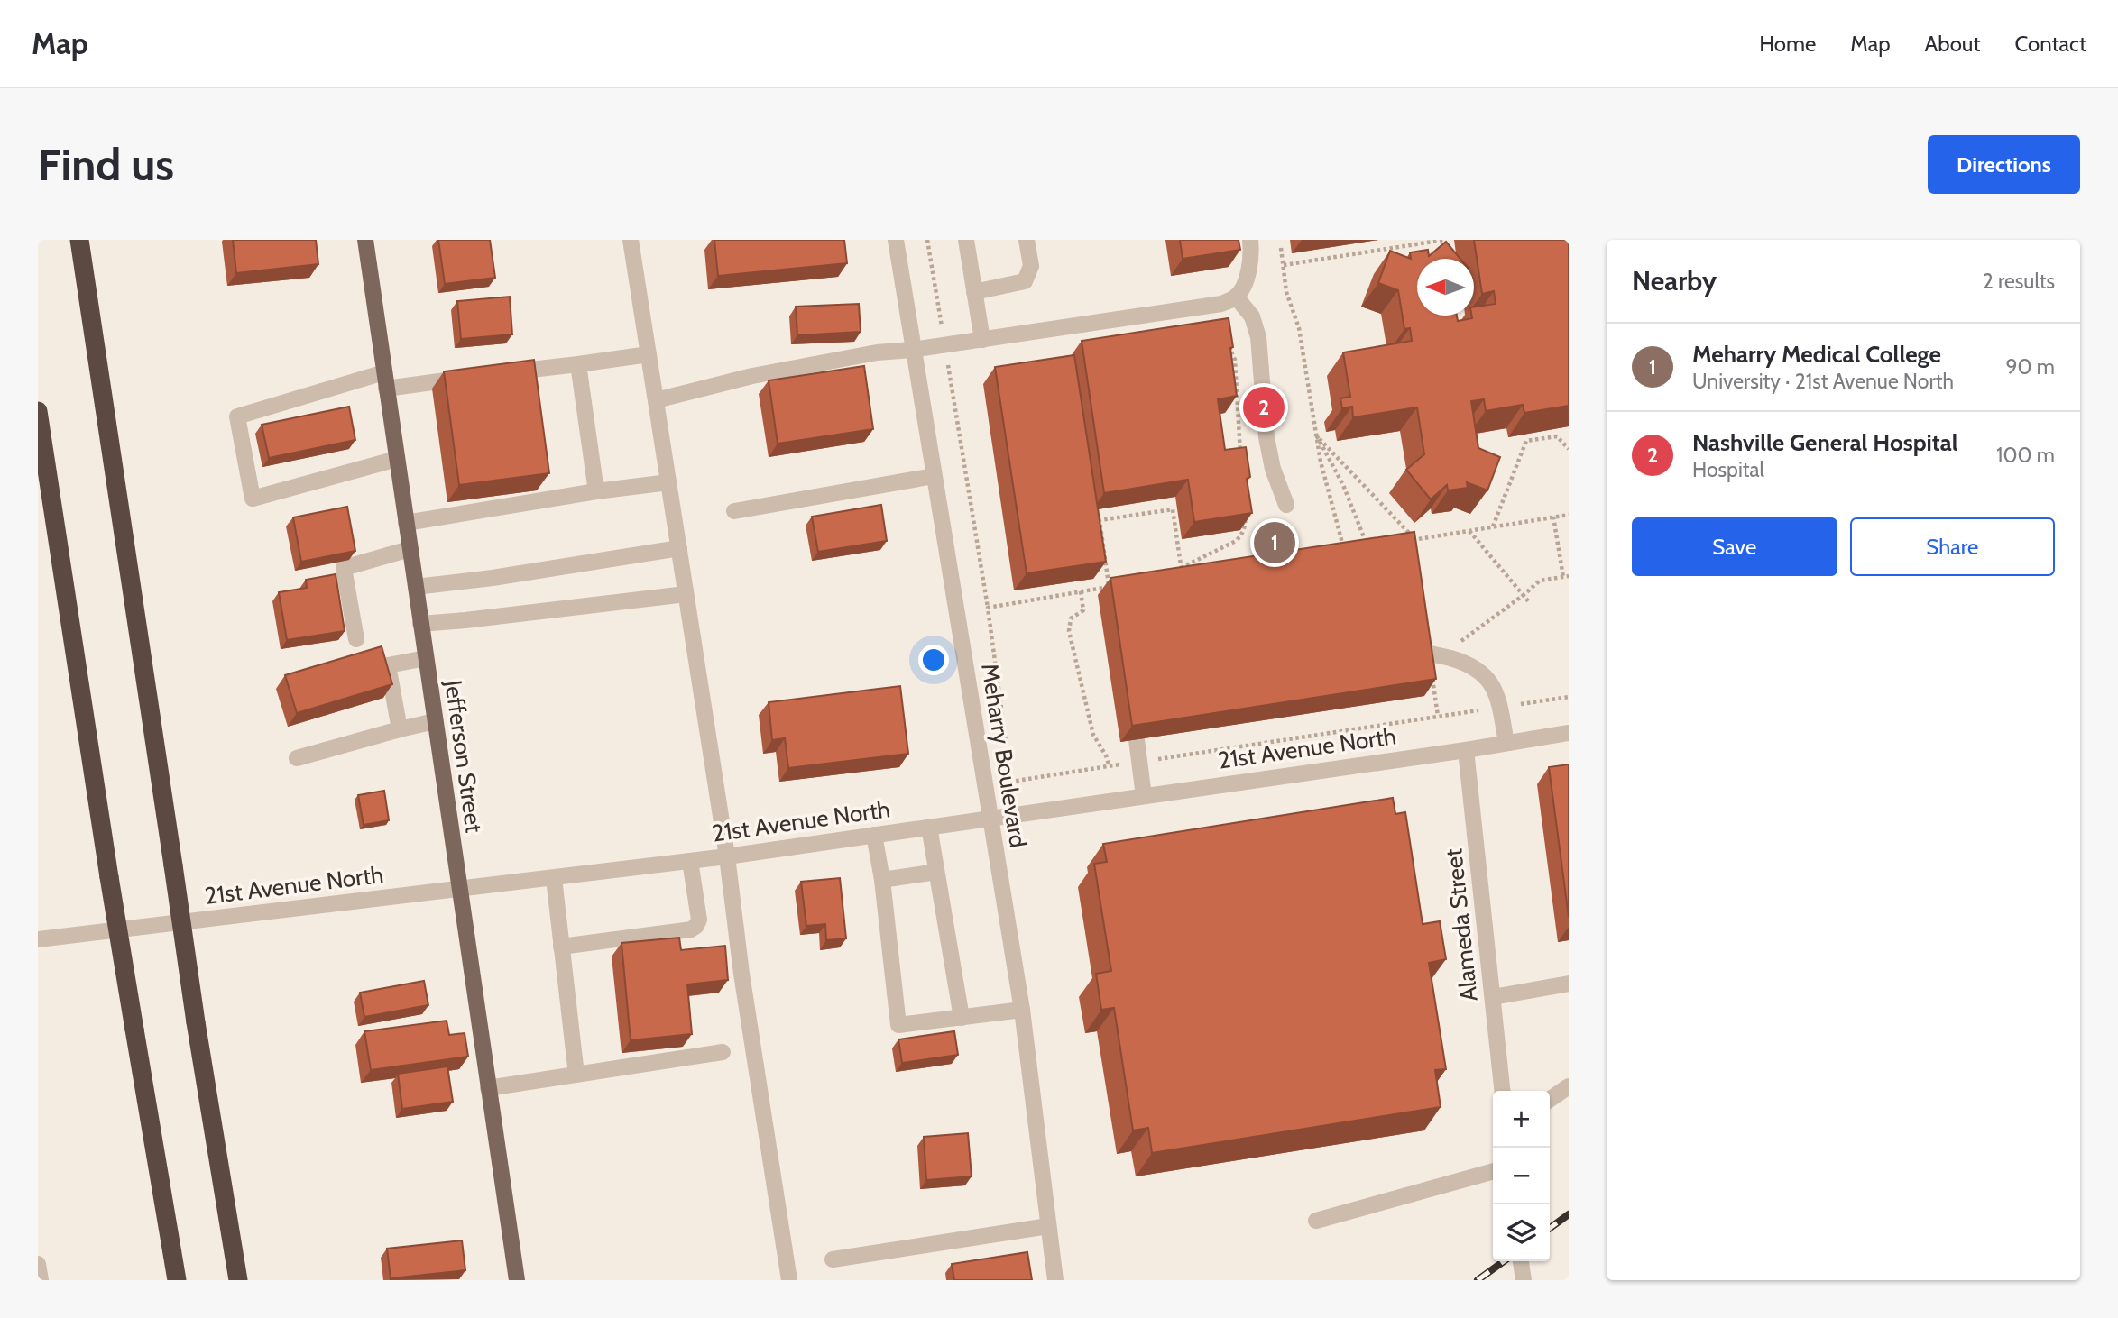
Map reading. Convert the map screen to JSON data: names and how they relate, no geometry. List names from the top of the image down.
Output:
{
  "streets": {
    "main road": ["Jefferson Street"],
    "street": ["21st Avenue North", "Meharry Boulevard", "Alameda Street"]
  },
  "crossings": [
    ["21st Avenue North", "Meharry Boulevard"],
    ["21st Avenue North", "Jefferson Street"],
    ["21st Avenue North", "Alameda Street"]
  ],
  "north": "left",
  "page": {
    "header": "Map",
    "nav": [
      "Home",
      "Map",
      "About",
      "Contact"
    ],
    "buttons": [
      "Directions",
      ["Save", "Share"]
    ],
    "title": "Find us",
    "heading": ["Nearby", "2 results"],
    "list": [
      {
        "mark": "1",
        "name": "Meharry Medical College",
        "note": "University · 21st Avenue North",
        "value": "90 m"
      },
      {
        "mark": "2",
        "name": "Nashville General Hospital",
        "note": "Hospital",
        "value": "100 m"
      }
    ],
    "pins": ["2", "1"],
    "map_buttons": ["+", "−"]
  }
}
